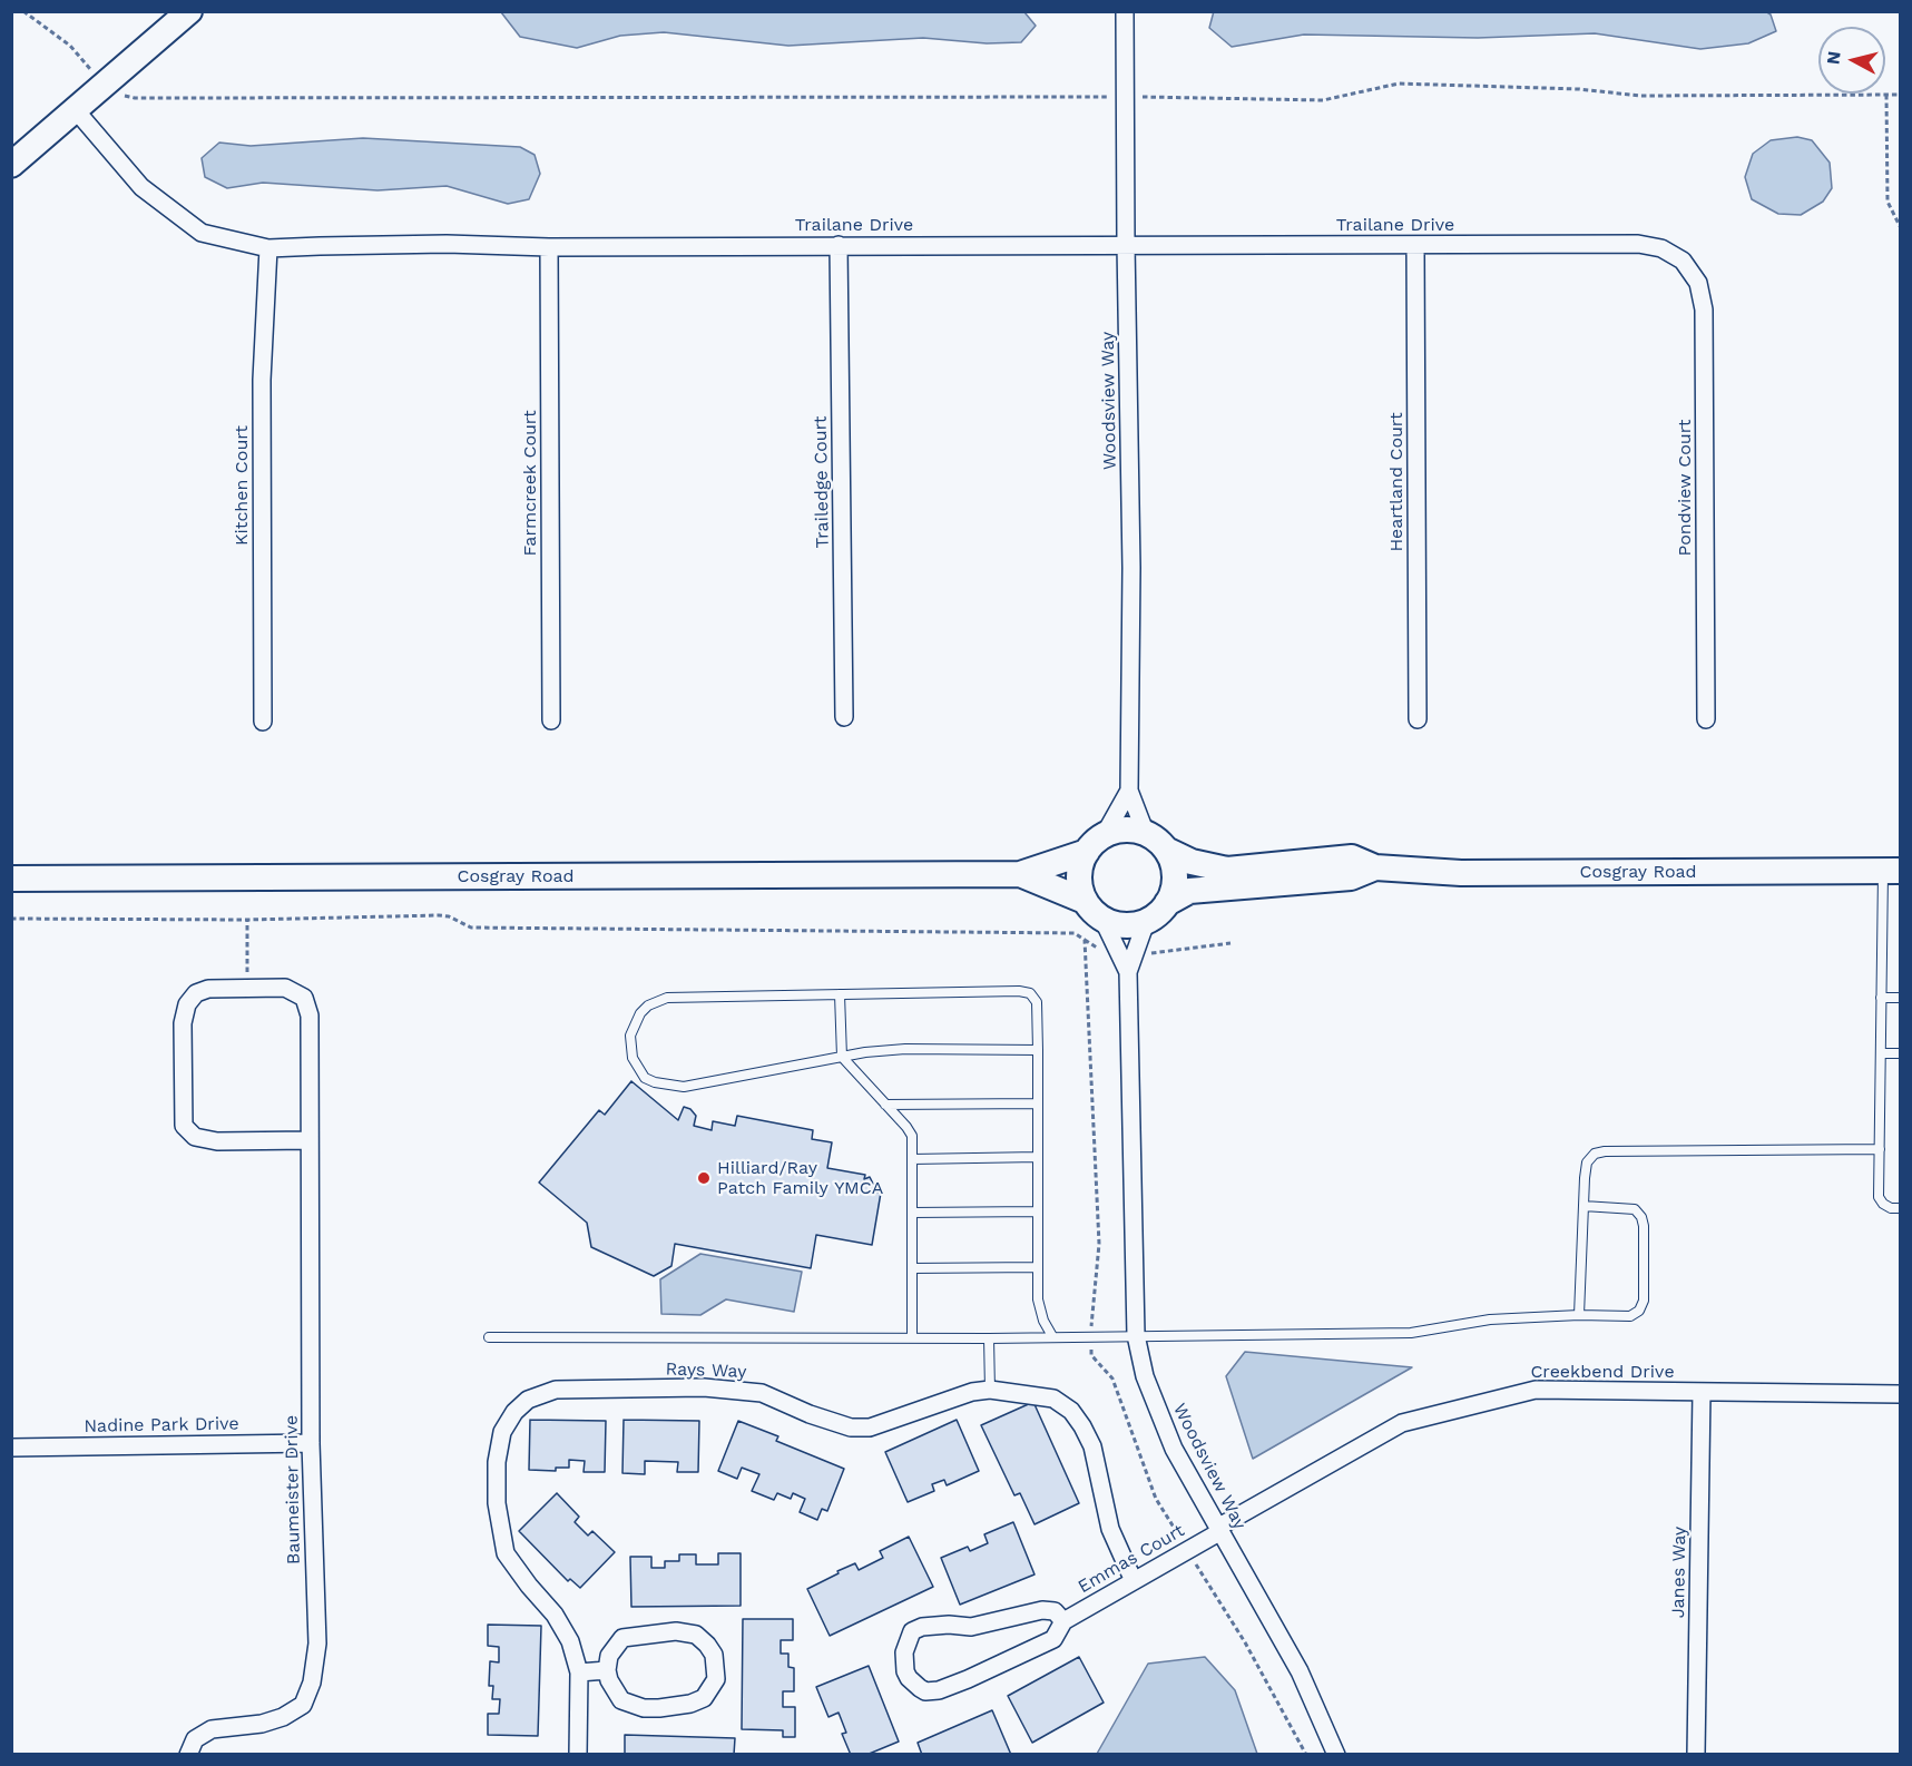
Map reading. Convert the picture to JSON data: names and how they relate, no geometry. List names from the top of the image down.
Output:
{
  "streets": {
    "main road": ["Cosgray Road"],
    "street": [
      "Trailane Drive",
      "Woodsview Way",
      "Trailedge Court",
      "Heartland Court",
      "Farmcreek Court",
      "Kitchen Court",
      "Pondview Court",
      "Rays Way",
      "Creekbend Drive",
      "Nadine Park Drive",
      "Baumeister Drive",
      "Emmas Court",
      "Janes Way"
    ]
  },
  "crossings": [
    ["Trailane Drive", "Woodsview Way"],
    ["Trailane Drive", "Trailedge Court"],
    ["Trailane Drive", "Heartland Court"],
    ["Trailane Drive", "Farmcreek Court"],
    ["Trailane Drive", "Kitchen Court"],
    ["Trailane Drive", "Pondview Court"],
    ["Woodsview Way", "Cosgray Road"],
    ["Woodsview Way", "Creekbend Drive"],
    ["Woodsview Way", "Emmas Court"],
    ["Rays Way", "Emmas Court"],
    ["Creekbend Drive", "Emmas Court"],
    ["Creekbend Drive", "Janes Way"],
    ["Nadine Park Drive", "Baumeister Drive"]
  ],
  "places": ["Hilliard/Ray Patch Family YMCA"],
  "north": "left"
}
